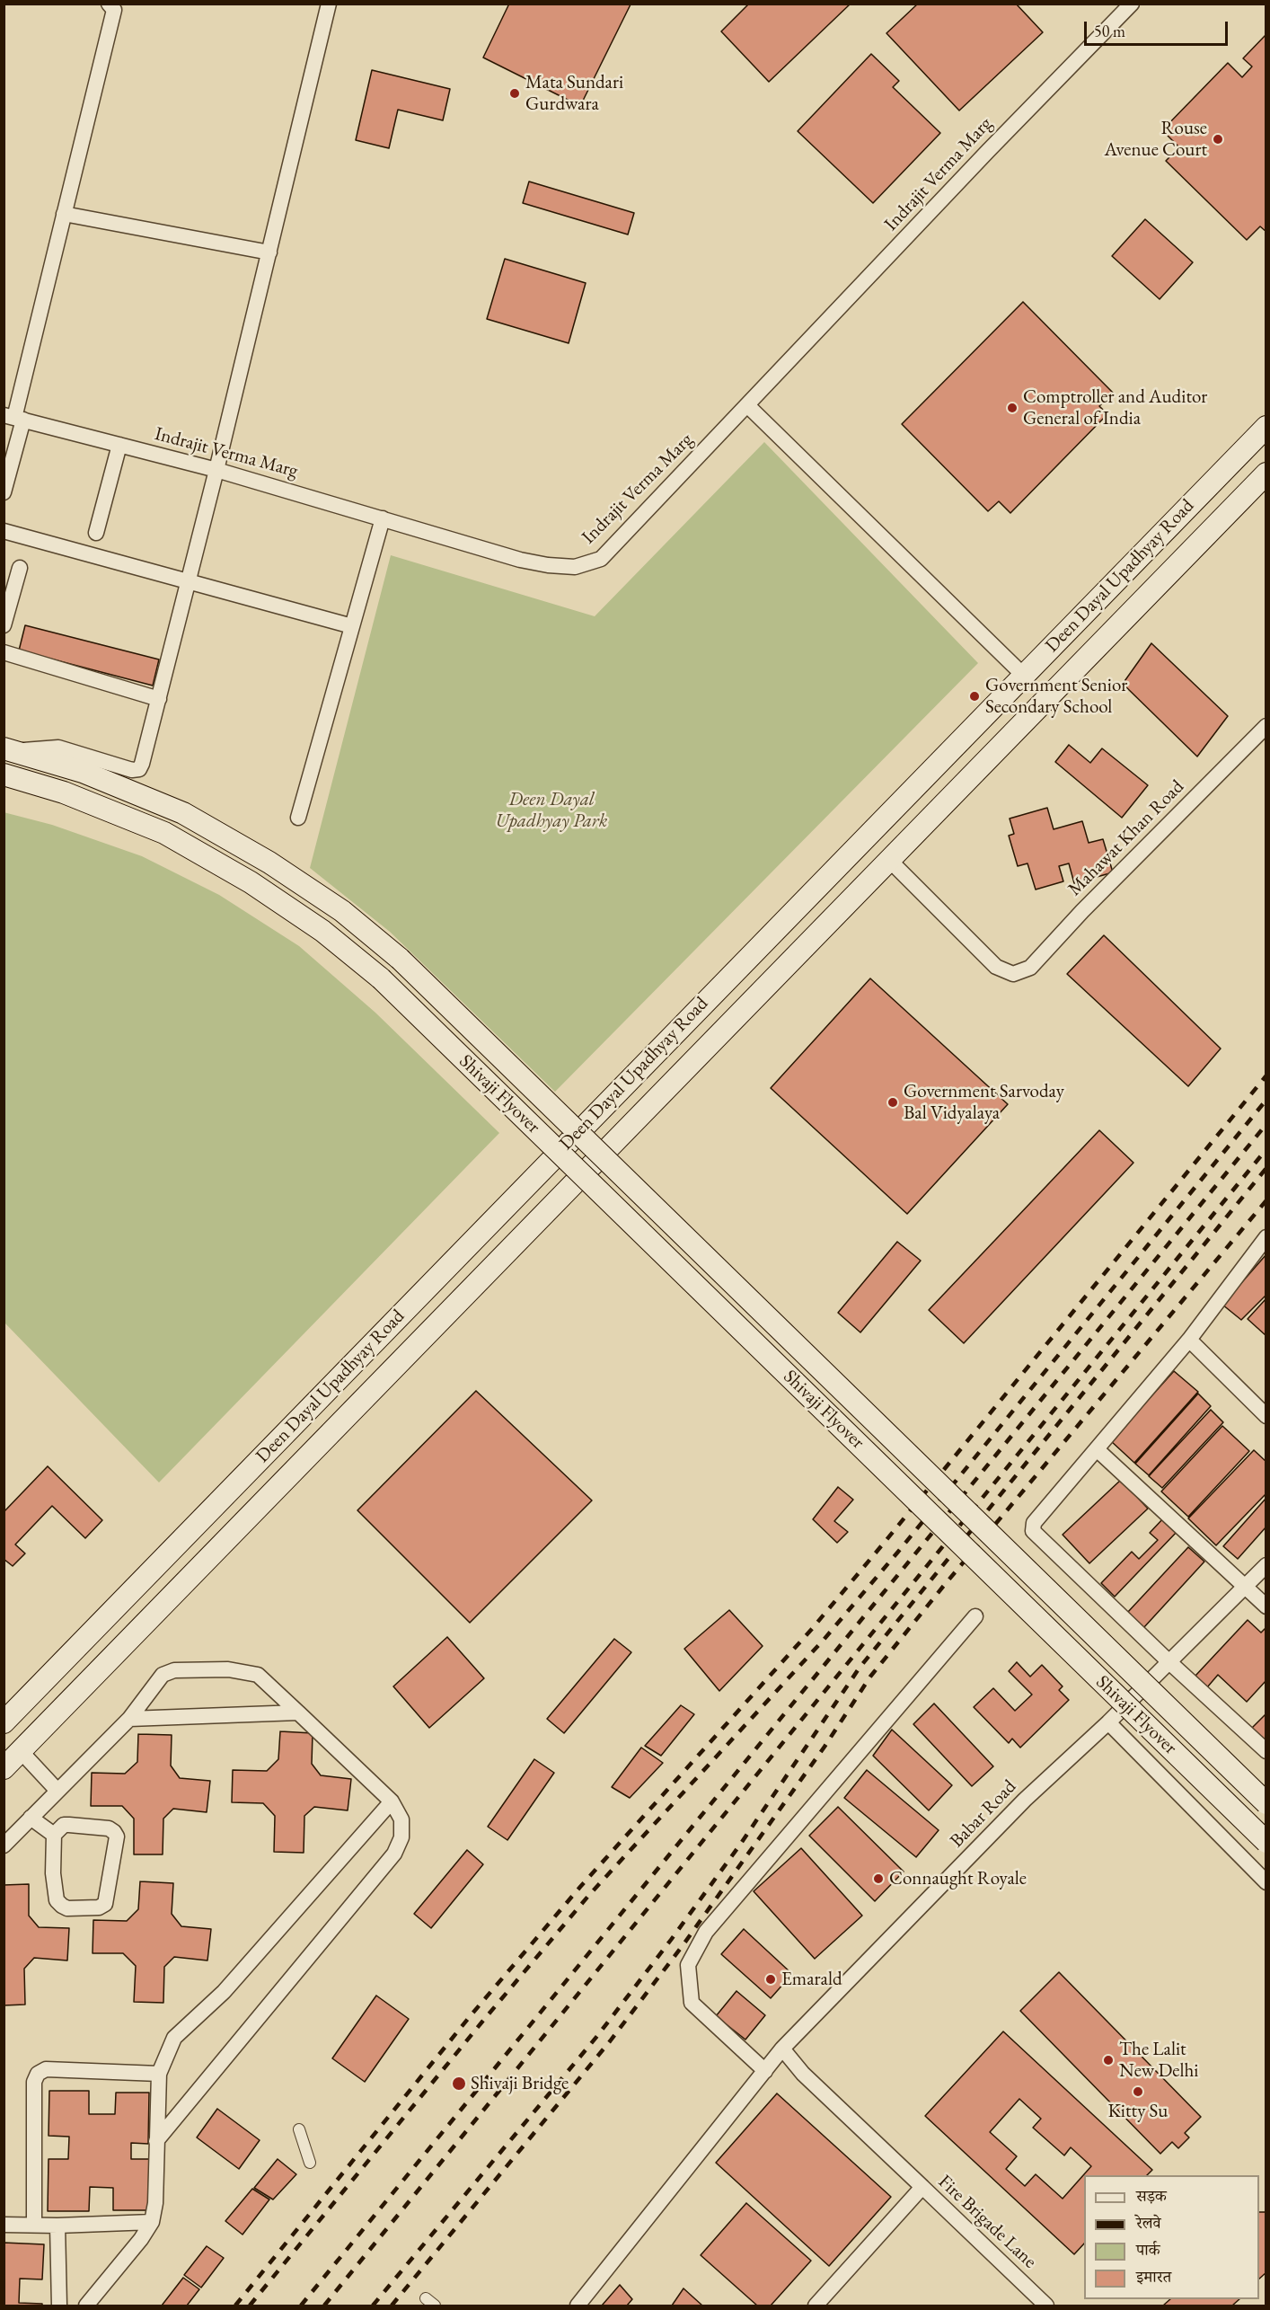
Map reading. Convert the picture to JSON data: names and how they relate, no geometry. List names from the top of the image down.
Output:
{
  "streets": {
    "main road": ["Deen Dayal Upadhyay Road", "Shivaji Flyover"],
    "street": [
      "Indrajit Verma Marg",
      "Mahawat Khan Road",
      "Babar Road",
      "Fire Brigade Lane"
    ]
  },
  "crossings": [
    ["Deen Dayal Upadhyay Road", "Mahawat Khan Road"]
  ],
  "parks": ["Deen Dayal Upadhyay Park"],
  "places": [
    "Mata Sundari Gurdwara",
    "Rouse Avenue Court",
    "Comptroller and Auditor General of India",
    "Government Senior Secondary School",
    "Government Sarvoday Bal Vidyalaya",
    "Connaught Royale",
    "Emarald",
    "The Lalit New Delhi",
    "Shivaji Bridge",
    "Kitty Su"
  ],
  "legend": [
    "सड़क",
    "रेलवे",
    "पार्क",
    "इमारत"
  ],
  "scale_bar": "50 m"
}
